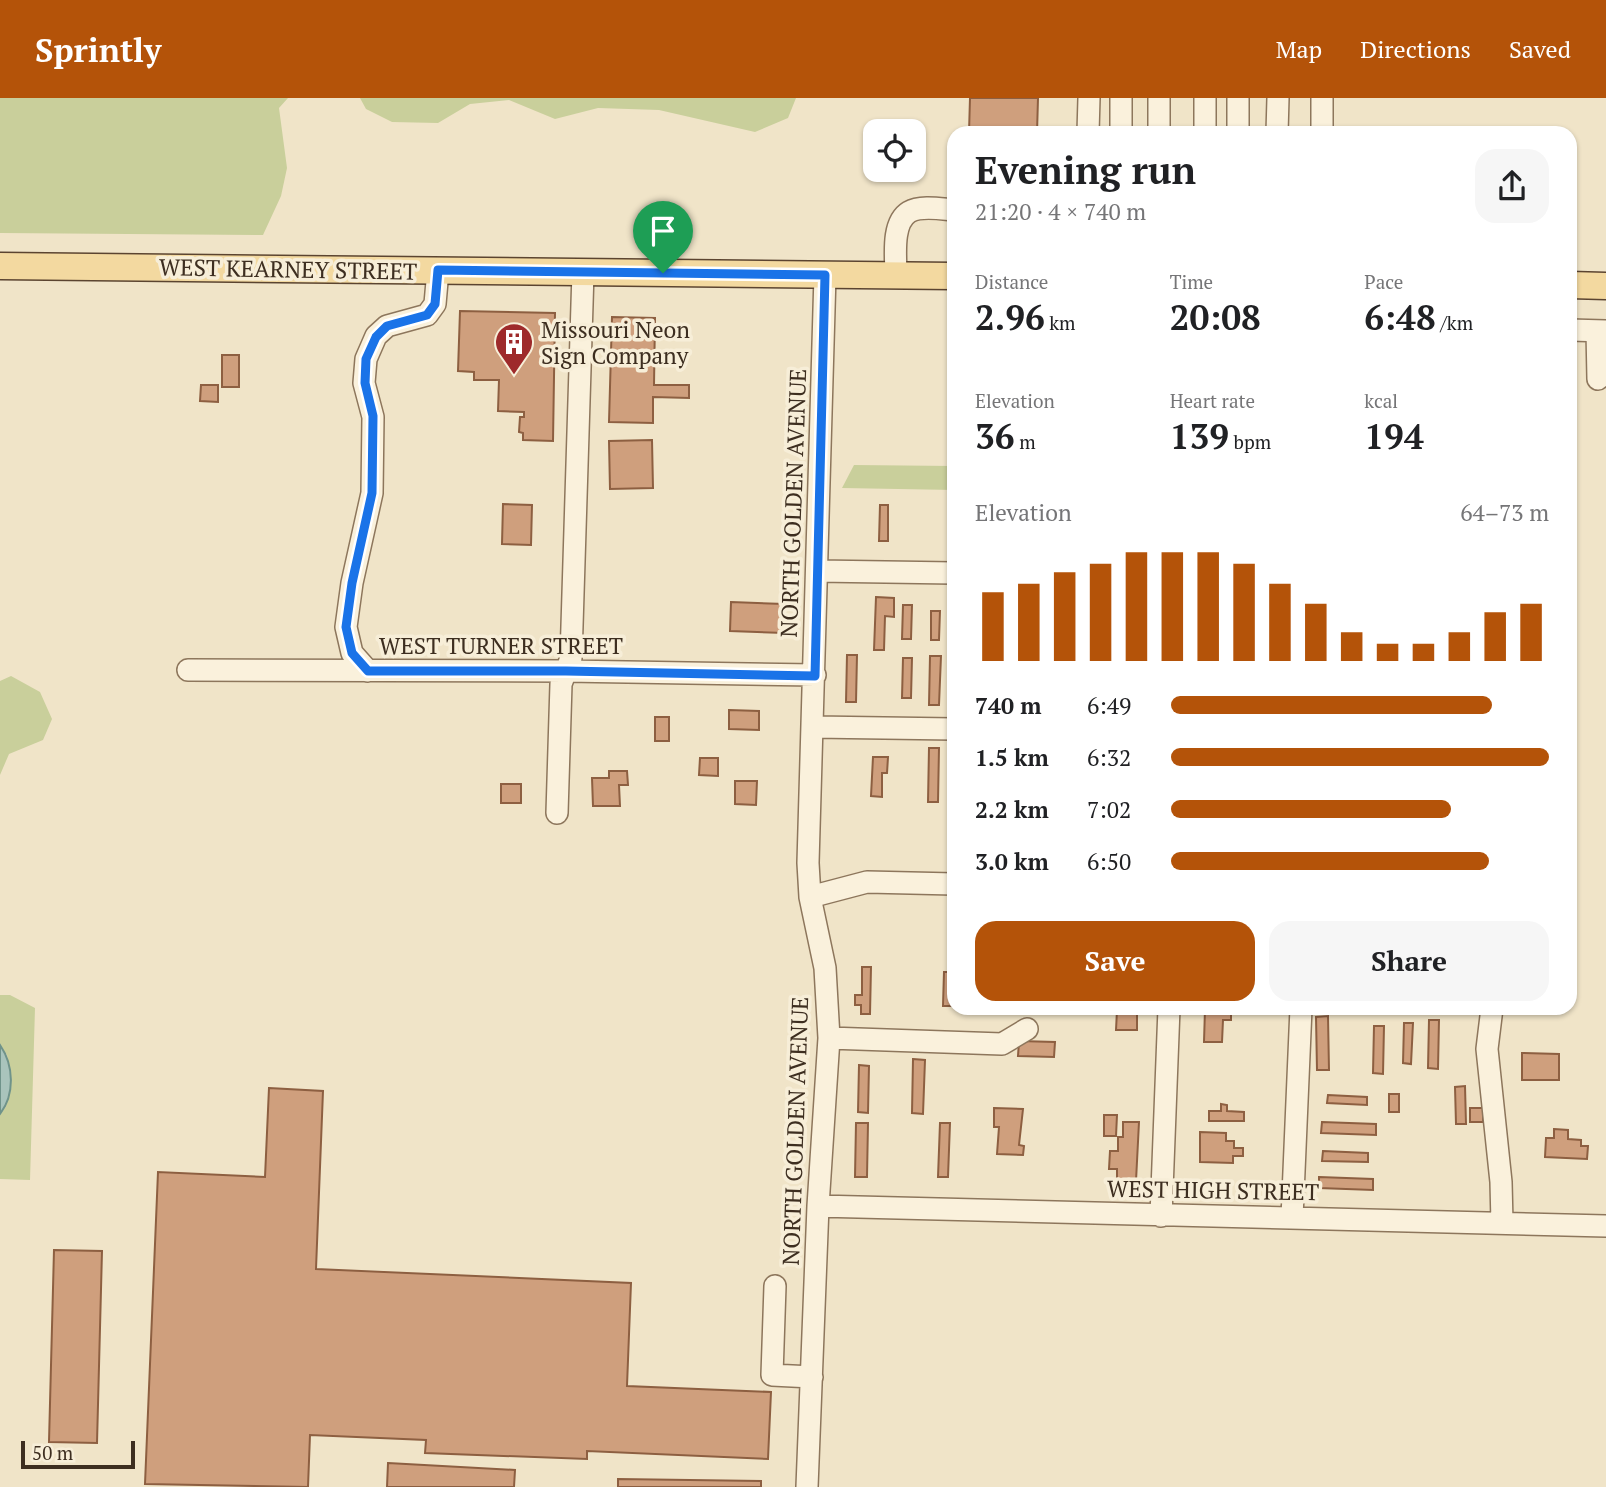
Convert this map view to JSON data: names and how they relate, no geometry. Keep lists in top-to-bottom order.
{
  "streets": {
    "main road": ["WEST KEARNEY STREET"],
    "street": ["NORTH GOLDEN AVENUE", "WEST TURNER STREET", "WEST HIGH STREET"]
  },
  "crossings": [
    ["WEST KEARNEY STREET", "NORTH GOLDEN AVENUE"],
    ["NORTH GOLDEN AVENUE", "WEST TURNER STREET"],
    ["NORTH GOLDEN AVENUE", "WEST HIGH STREET"]
  ],
  "places": {
    "building": ["Missouri Neon Sign Company"]
  },
  "scale_bar": "50 m",
  "page": {
    "header": "Sprintly",
    "nav": ["Map", "Directions", "Saved"],
    "heading": ["Evening run", "21:20 · 4 × 740 m"],
    "stats": [
      ["Distance", "2.96 km"],
      ["Time", "20:08"],
      ["Pace", "6:48 /km"],
      ["Elevation", "36 m"],
      ["Heart rate", "139 bpm"],
      ["kcal", "194"]
    ],
    "chart": ["Elevation", "64–73 m"],
    "list": [
      {
        "name": "740 m",
        "note": "6:49"
      },
      {
        "name": "1.5 km",
        "note": "6:32"
      },
      {
        "name": "2.2 km",
        "note": "7:02"
      },
      {
        "name": "3.0 km",
        "note": "6:50"
      }
    ],
    "buttons": ["Save", "Share"],
    "scale": "50 m"
  }
}
